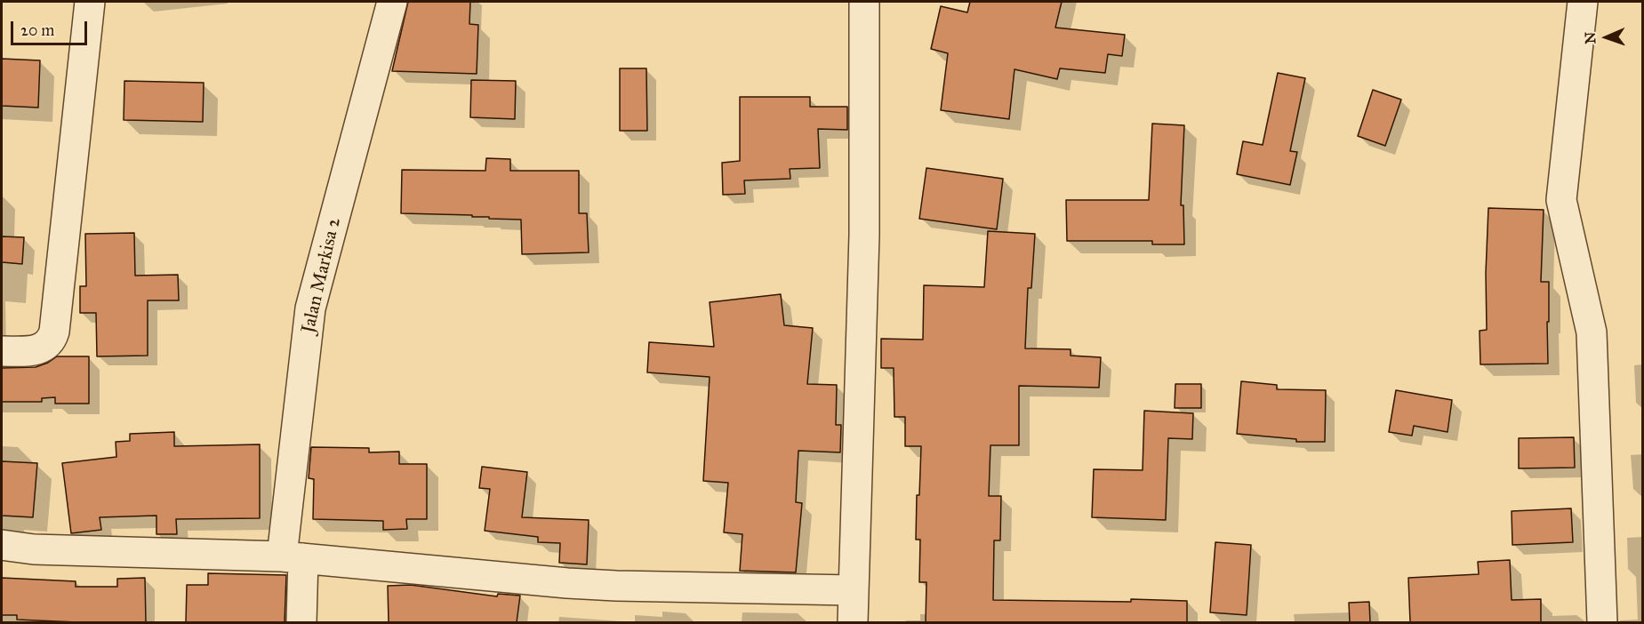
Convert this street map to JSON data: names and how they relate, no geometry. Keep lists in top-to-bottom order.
{
  "streets": {
    "street": ["Jalan Markisa 2"]
  },
  "scale_bar": "20 m",
  "north": "left"
}
